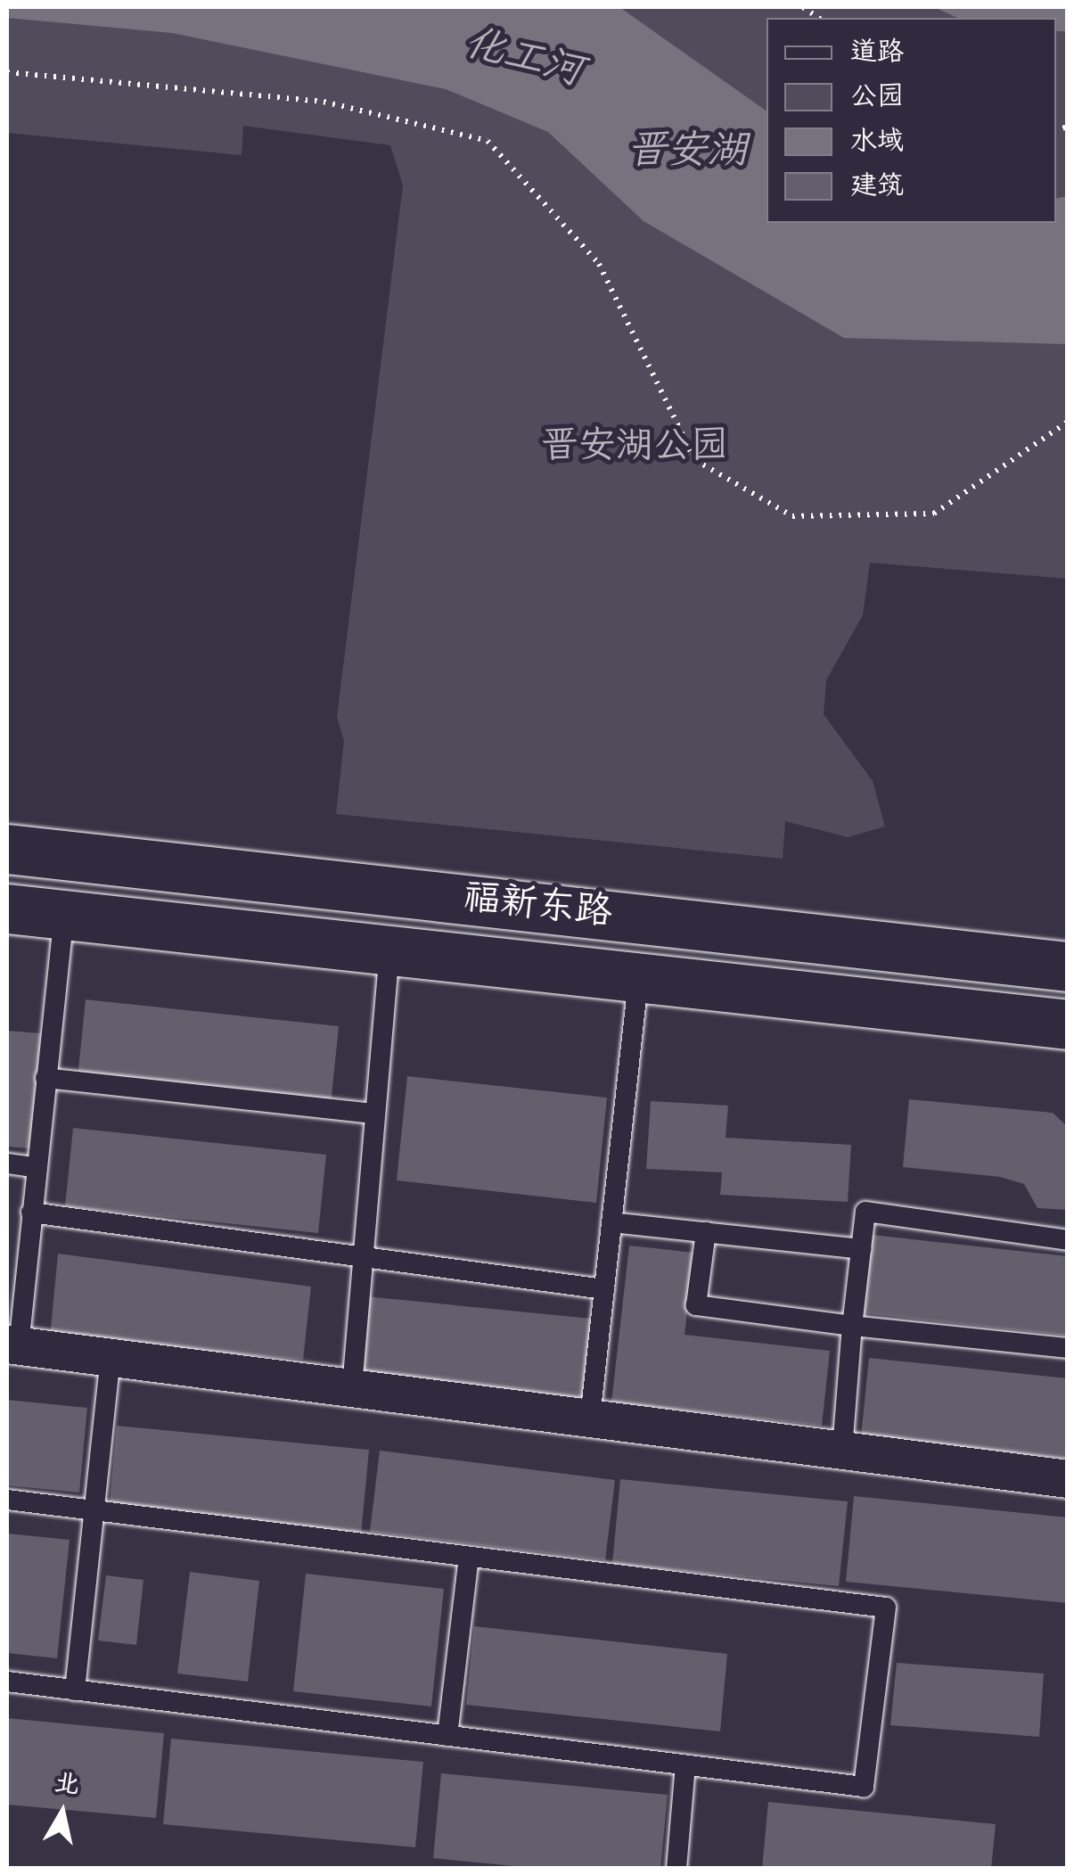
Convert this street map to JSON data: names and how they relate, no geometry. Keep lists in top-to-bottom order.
{
  "streets": {
    "main road": ["福新东路"]
  },
  "water": ["化工河", "晋安湖"],
  "parks": ["晋安湖公园"],
  "legend": [
    "道路",
    "公园",
    "水域",
    "建筑"
  ],
  "north": "top"
}
